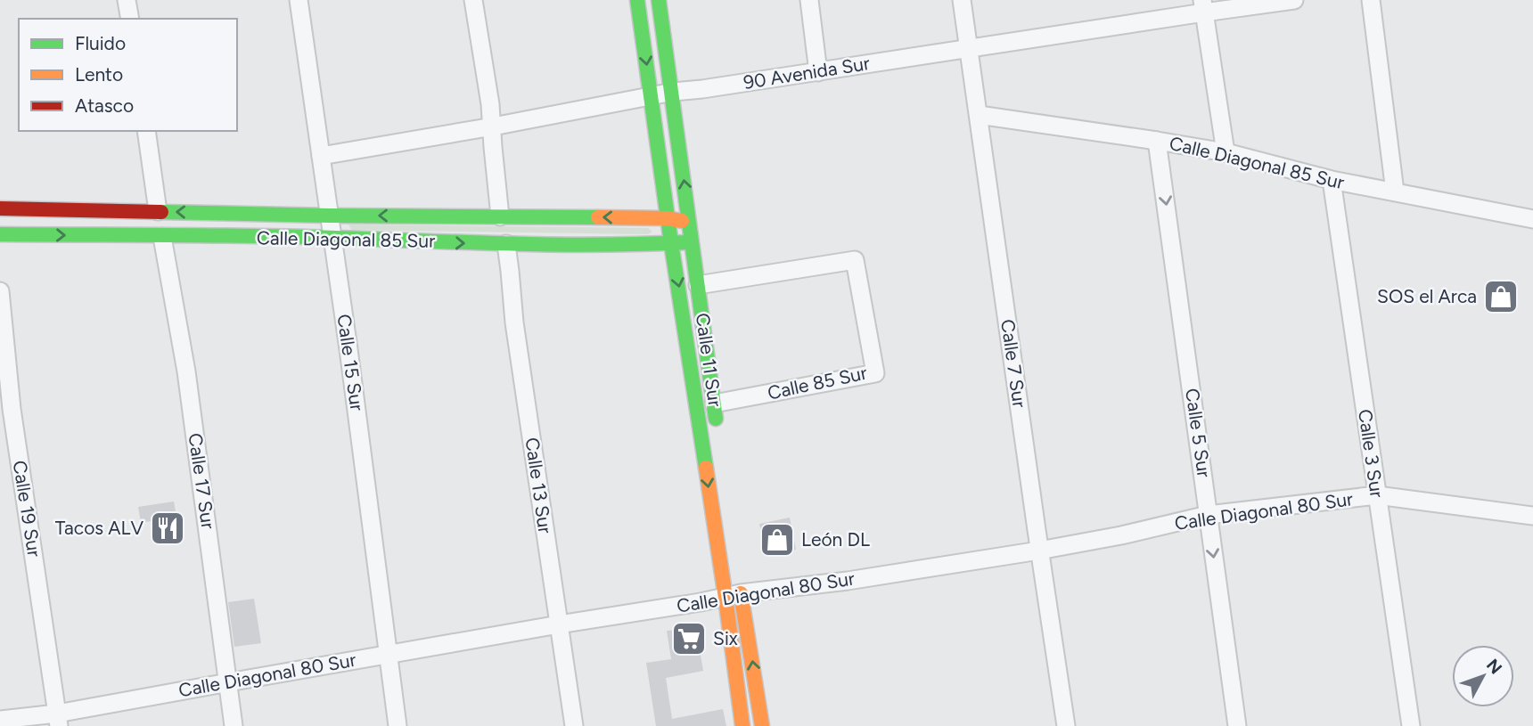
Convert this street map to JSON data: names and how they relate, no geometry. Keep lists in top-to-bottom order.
{
  "streets": {
    "main road": ["Calle Diagonal 85 Sur", "Calle 11 Sur"],
    "street": [
      "90 Avenida Sur",
      "Calle 15 Sur",
      "Calle 7 Sur",
      "Calle 85 Sur",
      "Calle 5 Sur",
      "Calle 3 Sur",
      "Calle 17 Sur",
      "Calle 13 Sur",
      "Calle 19 Sur",
      "Calle Diagonal 80 Sur"
    ]
  },
  "crossings": [
    ["90 Avenida Sur", "Calle 11 Sur"],
    ["90 Avenida Sur", "Calle 15 Sur"],
    ["90 Avenida Sur", "Calle 7 Sur"],
    ["Calle Diagonal 85 Sur", "Calle 11 Sur"],
    ["Calle Diagonal 85 Sur", "Calle 15 Sur"],
    ["Calle Diagonal 85 Sur", "Calle 7 Sur"],
    ["Calle Diagonal 85 Sur", "Calle 5 Sur"],
    ["Calle Diagonal 85 Sur", "Calle 3 Sur"],
    ["Calle Diagonal 85 Sur", "Calle 17 Sur"],
    ["Calle Diagonal 85 Sur", "Calle 13 Sur"],
    ["Calle 11 Sur", "Calle 85 Sur"],
    ["Calle 11 Sur", "Calle Diagonal 80 Sur"],
    ["Calle 15 Sur", "Calle Diagonal 80 Sur"],
    ["Calle 7 Sur", "Calle Diagonal 80 Sur"],
    ["Calle 5 Sur", "Calle Diagonal 80 Sur"],
    ["Calle 3 Sur", "Calle Diagonal 80 Sur"],
    ["Calle 17 Sur", "Calle Diagonal 80 Sur"],
    ["Calle 13 Sur", "Calle Diagonal 80 Sur"],
    ["Calle 19 Sur", "Calle Diagonal 80 Sur"]
  ],
  "one_way": ["Calle 5 Sur"],
  "places": {
    "shop": ["SOS el Arca", "León DL"],
    "restaurant": ["Tacos ALV"],
    "supermarket": ["Six"]
  },
  "legend": ["Fluido", "Lento", "Atasco"],
  "north": "top right"
}
